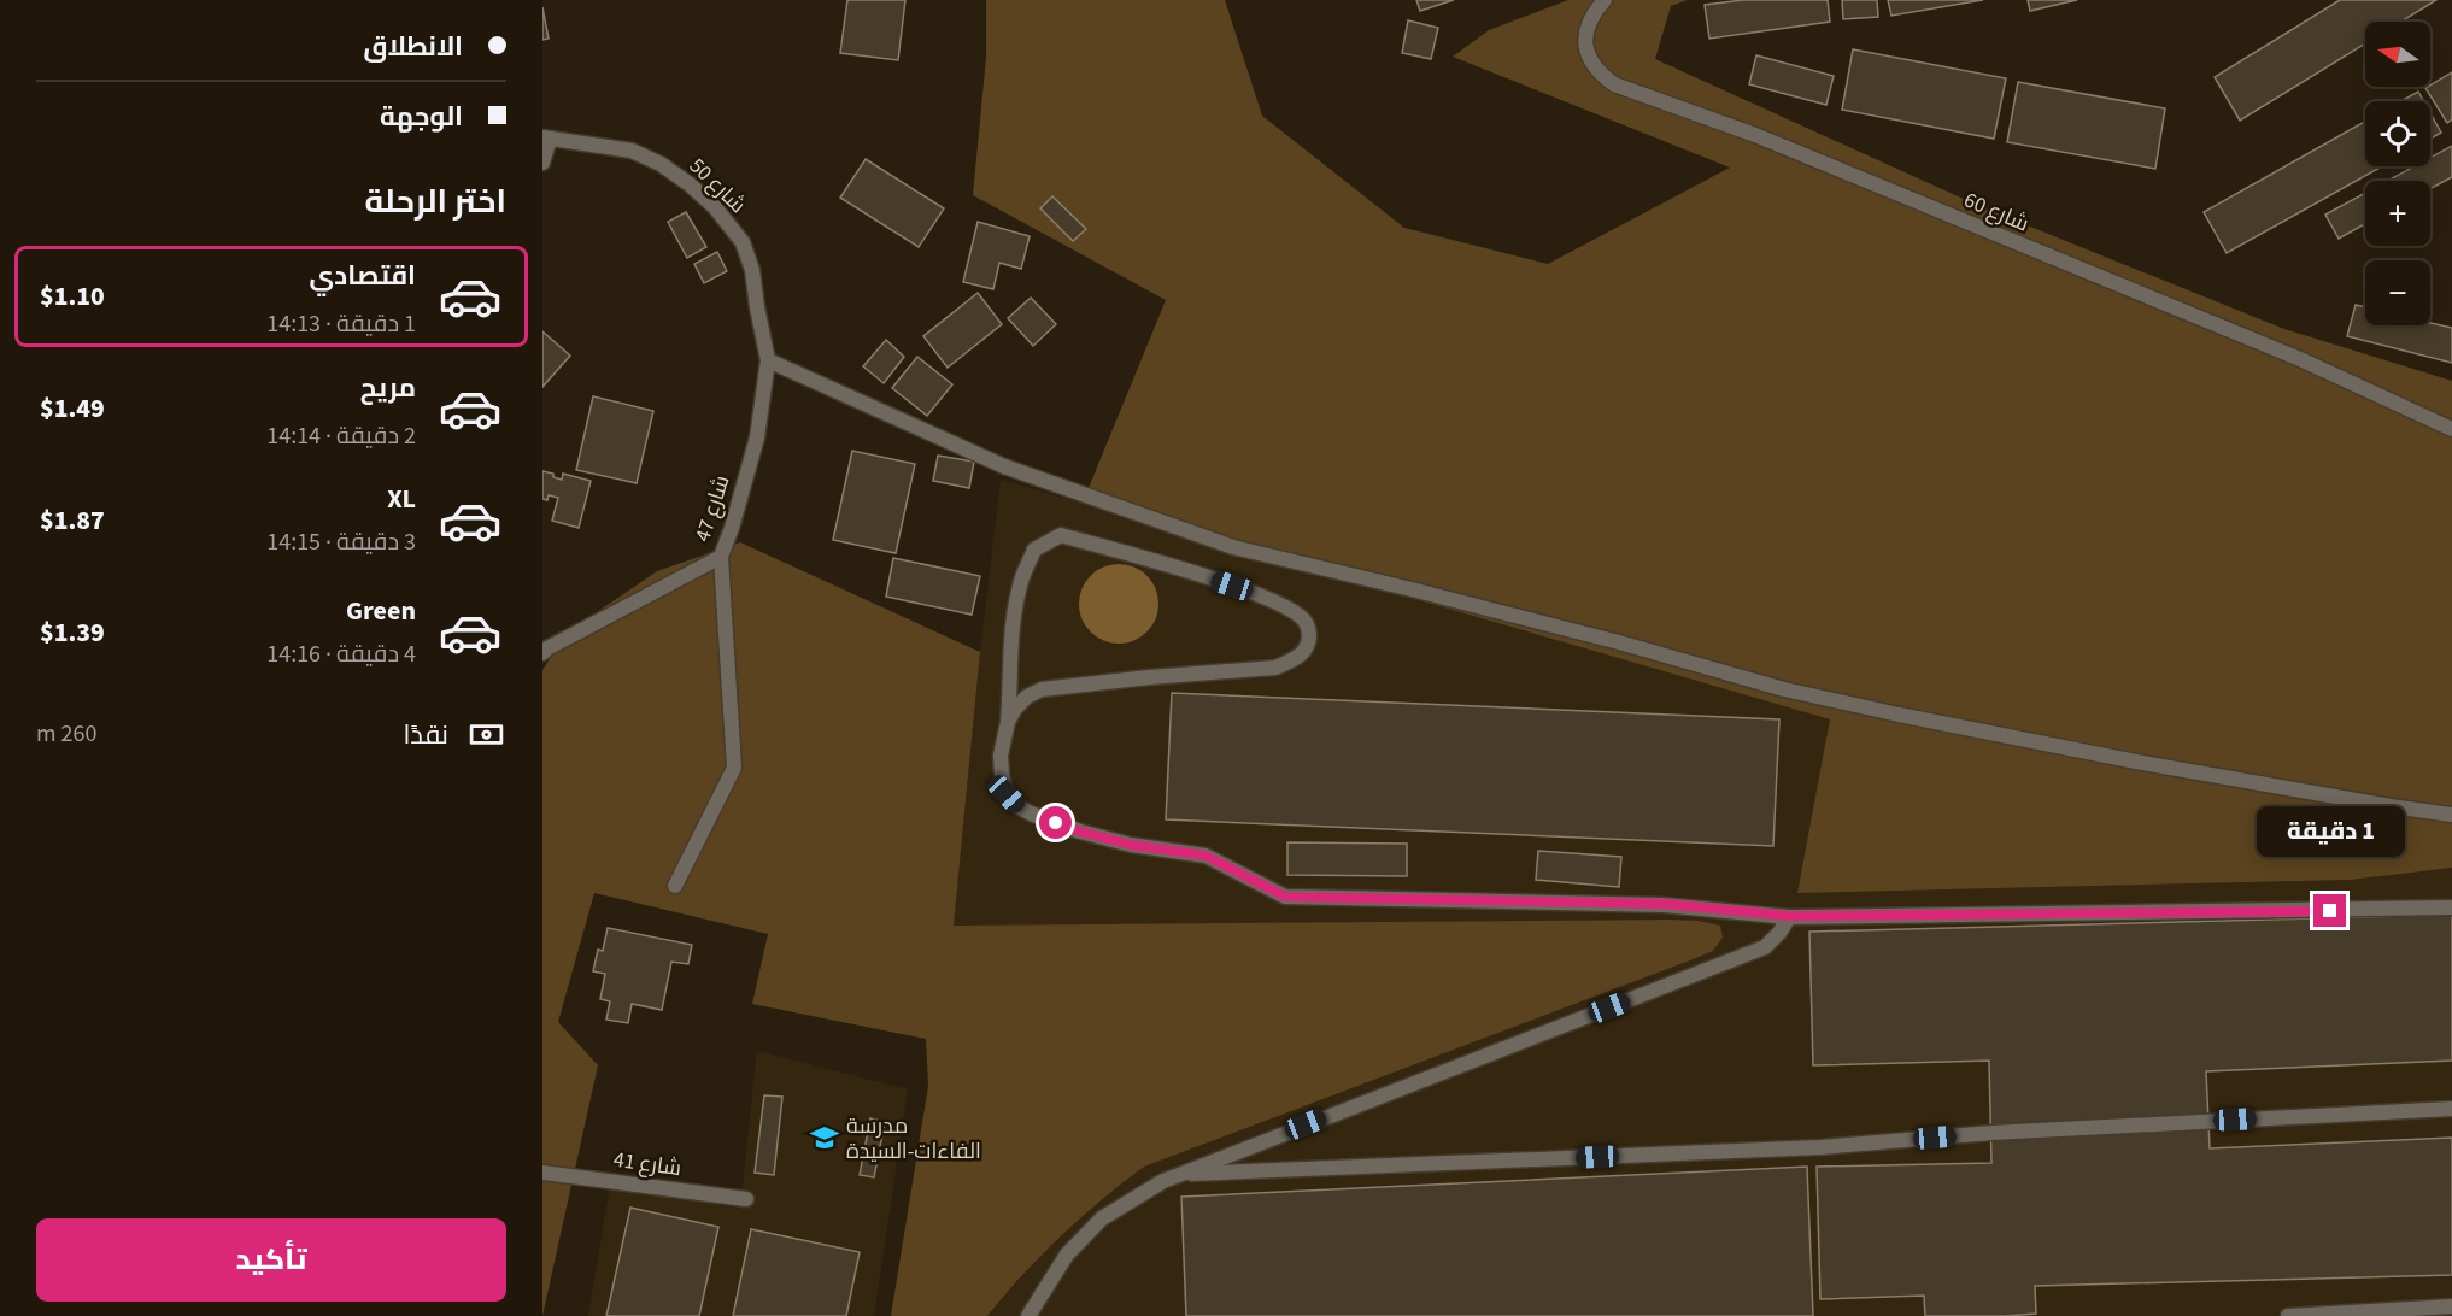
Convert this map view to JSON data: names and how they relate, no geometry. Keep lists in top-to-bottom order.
{
  "streets": {
    "street": [
      "شارع 50",
      "شارع 60",
      "شارع 47",
      "شارع 41"
    ]
  },
  "crossings": [
    ["شارع 50", "شارع 47"]
  ],
  "places": {
    "school or university": ["مدرسة الفاءات-السيدة"]
  },
  "north": "left",
  "page": {
    "banner": ["الانطلاق", "الوجهة"],
    "map_buttons": ["+", "−"],
    "heading": "اختر الرحلة",
    "list": [
      {
        "name": "اقتصادي",
        "note": "1 دقيقة · 14:13",
        "value": "$1.10"
      },
      {
        "name": "مريح",
        "note": "2 دقيقة · 14:14",
        "value": "$1.49"
      },
      {
        "name": "XL",
        "note": "3 دقيقة · 14:15",
        "value": "$1.87"
      },
      {
        "name": "Green",
        "note": "4 دقيقة · 14:16",
        "value": "$1.39"
      }
    ],
    "pay": ["نقدًا", "260 m"],
    "bubble": "1 دقيقة",
    "buttons": "تأكيد"
  }
}
